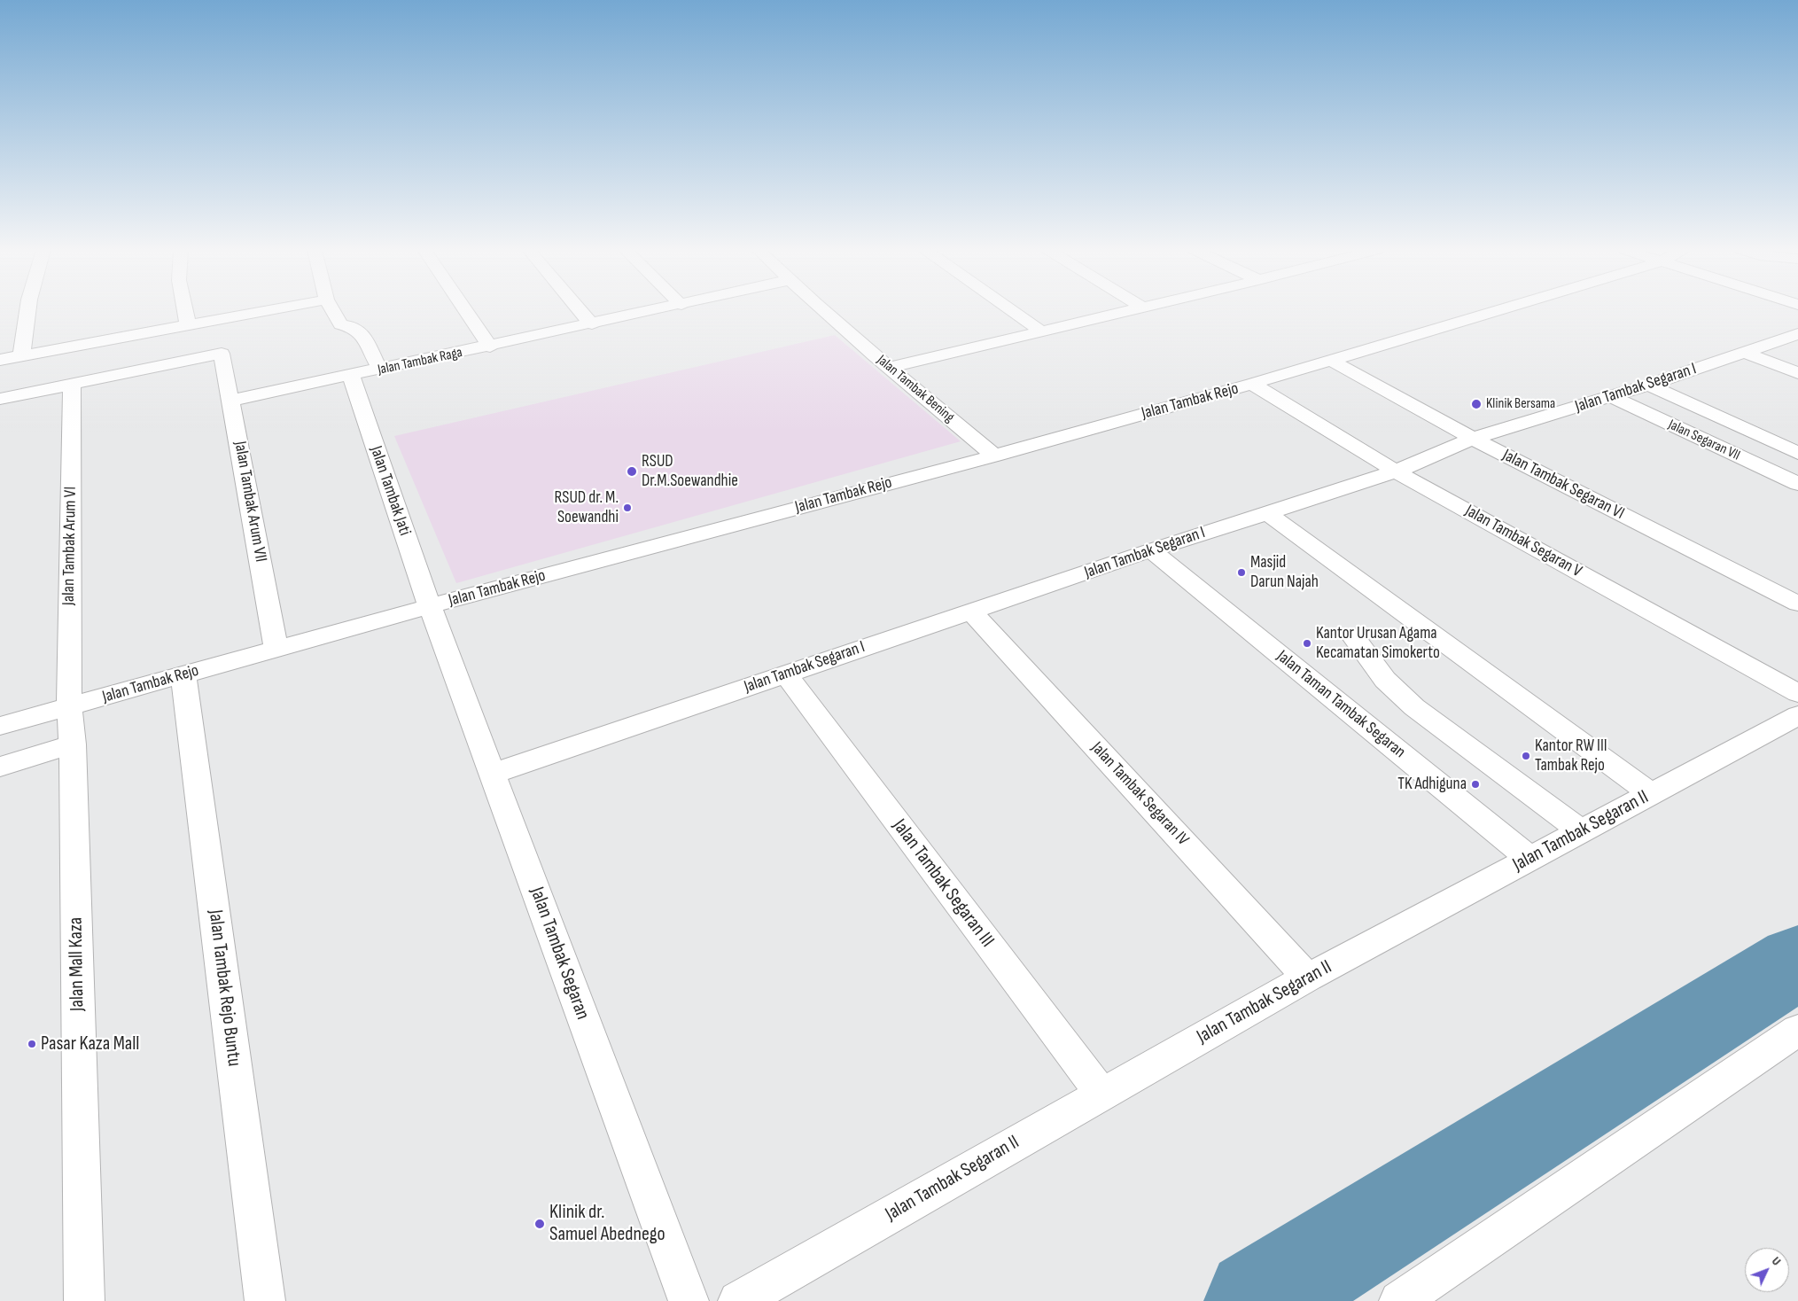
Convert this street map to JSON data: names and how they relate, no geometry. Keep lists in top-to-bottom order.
{
  "streets": {
    "street": [
      "Jalan Tambak Raga",
      "Jalan Tambak Segaran I",
      "Jalan Tambak Bening",
      "Jalan Tambak Rejo",
      "Jalan Segaran VII",
      "Jalan Tambak Segaran VI",
      "Jalan Tambak Jati",
      "Jalan Tambak Arum VII",
      "Jalan Tambak Segaran V",
      "Jalan Tambak Arum VI",
      "Jalan Taman Tambak Segaran",
      "Jalan Tambak Segaran IV",
      "Jalan Tambak Segaran II",
      "Jalan Tambak Segaran III",
      "Jalan Tambak Segaran",
      "Jalan Mall Kaza",
      "Jalan Tambak Rejo Buntu"
    ]
  },
  "crossings": [
    ["Jalan Tambak Raga", "Jalan Tambak Jati"],
    ["Jalan Tambak Raga", "Jalan Tambak Arum VII"],
    ["Jalan Tambak Segaran I", "Jalan Segaran VII"],
    ["Jalan Tambak Segaran I", "Jalan Tambak Segaran VI"],
    ["Jalan Tambak Segaran I", "Jalan Tambak Segaran V"],
    ["Jalan Tambak Segaran I", "Jalan Taman Tambak Segaran"],
    ["Jalan Tambak Segaran I", "Jalan Tambak Segaran IV"],
    ["Jalan Tambak Segaran I", "Jalan Tambak Segaran III"],
    ["Jalan Tambak Segaran I", "Jalan Tambak Segaran"],
    ["Jalan Tambak Bening", "Jalan Tambak Rejo"],
    ["Jalan Tambak Rejo", "Jalan Tambak Segaran VI"],
    ["Jalan Tambak Rejo", "Jalan Tambak Jati"],
    ["Jalan Tambak Rejo", "Jalan Tambak Arum VII"],
    ["Jalan Tambak Rejo", "Jalan Tambak Segaran V"],
    ["Jalan Tambak Rejo", "Jalan Tambak Arum VI"],
    ["Jalan Tambak Rejo", "Jalan Tambak Segaran"],
    ["Jalan Tambak Rejo", "Jalan Mall Kaza"],
    ["Jalan Tambak Rejo", "Jalan Tambak Rejo Buntu"],
    ["Jalan Tambak Jati", "Jalan Tambak Segaran"],
    ["Jalan Tambak Arum VII", "Jalan Tambak Arum VI"],
    ["Jalan Tambak Arum VI", "Jalan Mall Kaza"],
    ["Jalan Taman Tambak Segaran", "Jalan Tambak Segaran II"],
    ["Jalan Tambak Segaran IV", "Jalan Tambak Segaran II"],
    ["Jalan Tambak Segaran II", "Jalan Tambak Segaran III"]
  ],
  "places": [
    "Klinik Bersama",
    "RSUD Dr.M.Soewandhie",
    "RSUD dr. M. Soewandhi",
    "Masjid Darun Najah",
    "Kantor Urusan Agama Kecamatan Simokerto",
    "Kantor RW III Tambak Rejo",
    "TK Adhiguna",
    "Pasar Kaza Mall",
    "Klinik dr. Samuel Abednego"
  ],
  "north": "top right"
}
